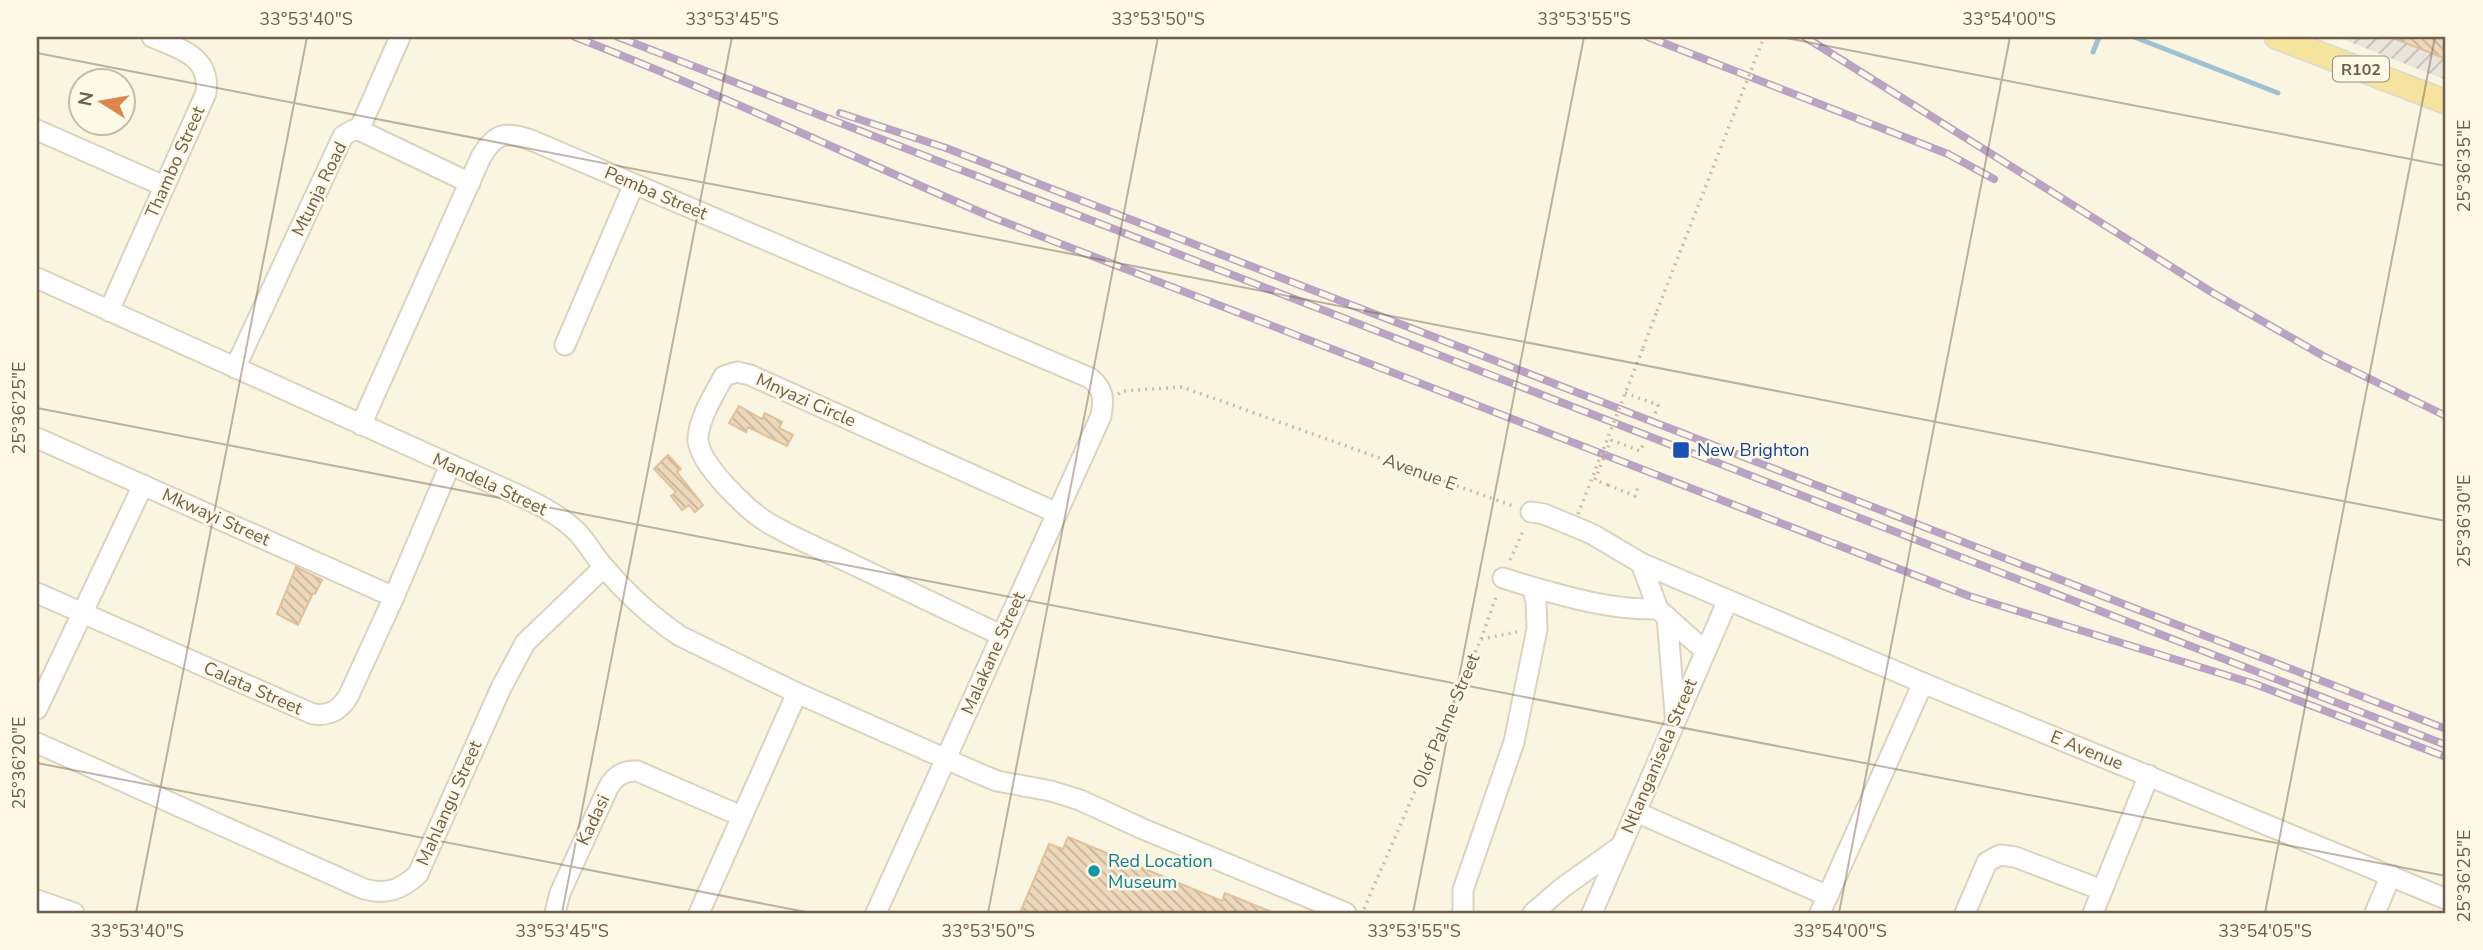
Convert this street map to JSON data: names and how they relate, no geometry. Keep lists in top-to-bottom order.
{
  "streets": {
    "main road": ["R102"],
    "street": [
      "Thambo Street",
      "Mtunja Road",
      "Pemba Street",
      "Mnyazi Circle",
      "Mandela Street",
      "Mkwayi Street",
      "Malakane Street",
      "Calata Street",
      "E Avenue",
      "Ntlanganisela Street",
      "Mahlangu Street",
      "Kadasi"
    ],
    "path": ["Avenue E", "Olof Palme Street"]
  },
  "crossings": [
    ["Thambo Street", "Mandela Street"],
    ["Mtunja Road", "Pemba Street"],
    ["Mtunja Road", "Mandela Street"],
    ["Pemba Street", "Avenue E"],
    ["Pemba Street", "Mandela Street"],
    ["Pemba Street", "Malakane Street"],
    ["Mnyazi Circle", "Malakane Street"],
    ["Avenue E", "Malakane Street"],
    ["Avenue E", "Olof Palme Street"],
    ["Mandela Street", "Malakane Street"],
    ["Mandela Street", "Calata Street"],
    ["Mandela Street", "Olof Palme Street"],
    ["Mandela Street", "Mahlangu Street"],
    ["Mkwayi Street", "Calata Street"],
    ["E Avenue", "Ntlanganisela Street"]
  ],
  "places": {
    "transit": ["New Brighton"],
    "other": ["Red Location Museum"]
  },
  "north": "left",
  "coordinates": [
    "33°53'40\"S",
    "33°53'45\"S",
    "33°53'50\"S",
    "33°53'55\"S",
    "33°54'00\"S",
    "25°36'35\"E",
    "25°36'25\"E",
    "25°36'30\"E",
    "25°36'20\"E",
    "33°54'05\"S"
  ]
}
